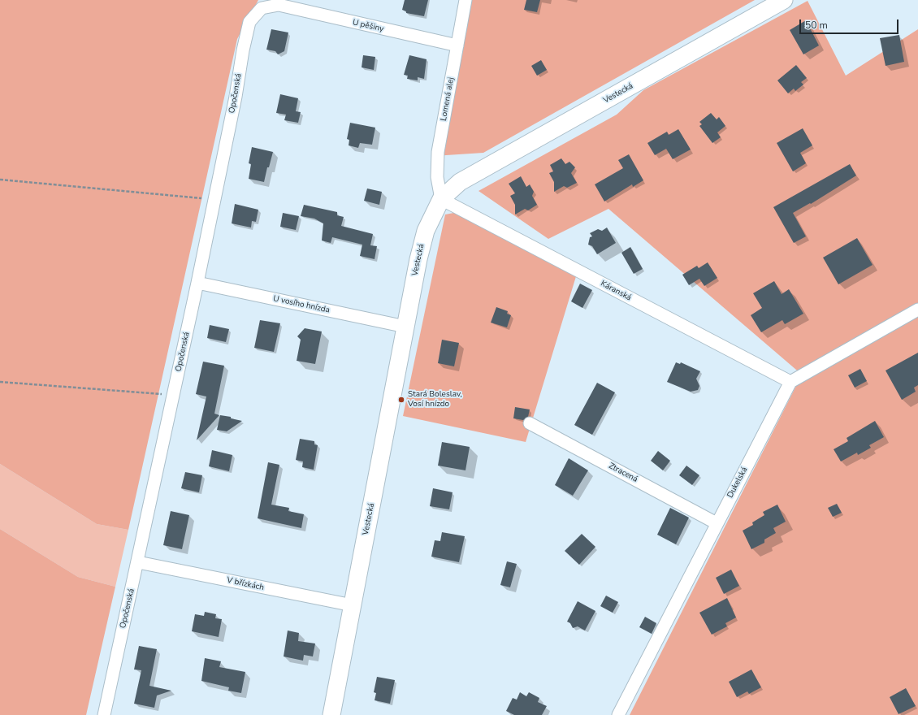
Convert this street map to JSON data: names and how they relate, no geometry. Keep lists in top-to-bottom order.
{
  "streets": {
    "street": [
      "U pěšiny",
      "Opočenská",
      "Vestecká",
      "Lomená alej",
      "Káranská",
      "U vosího hnízda",
      "Ztracená",
      "Dukelská",
      "V břízkách"
    ]
  },
  "crossings": [
    ["U pěšiny", "Opočenská"],
    ["U pěšiny", "Lomená alej"],
    ["Opočenská", "U vosího hnízda"],
    ["Opočenská", "V břízkách"],
    ["Vestecká", "Lomená alej"],
    ["Vestecká", "Káranská"],
    ["Vestecká", "U vosího hnízda"],
    ["Vestecká", "V břízkách"],
    ["Lomená alej", "Káranská"],
    ["Káranská", "Dukelská"],
    ["Ztracená", "Dukelská"]
  ],
  "places": ["Stará Boleslav, Vosí hnízdo"],
  "scale_bar": "50 m"
}
